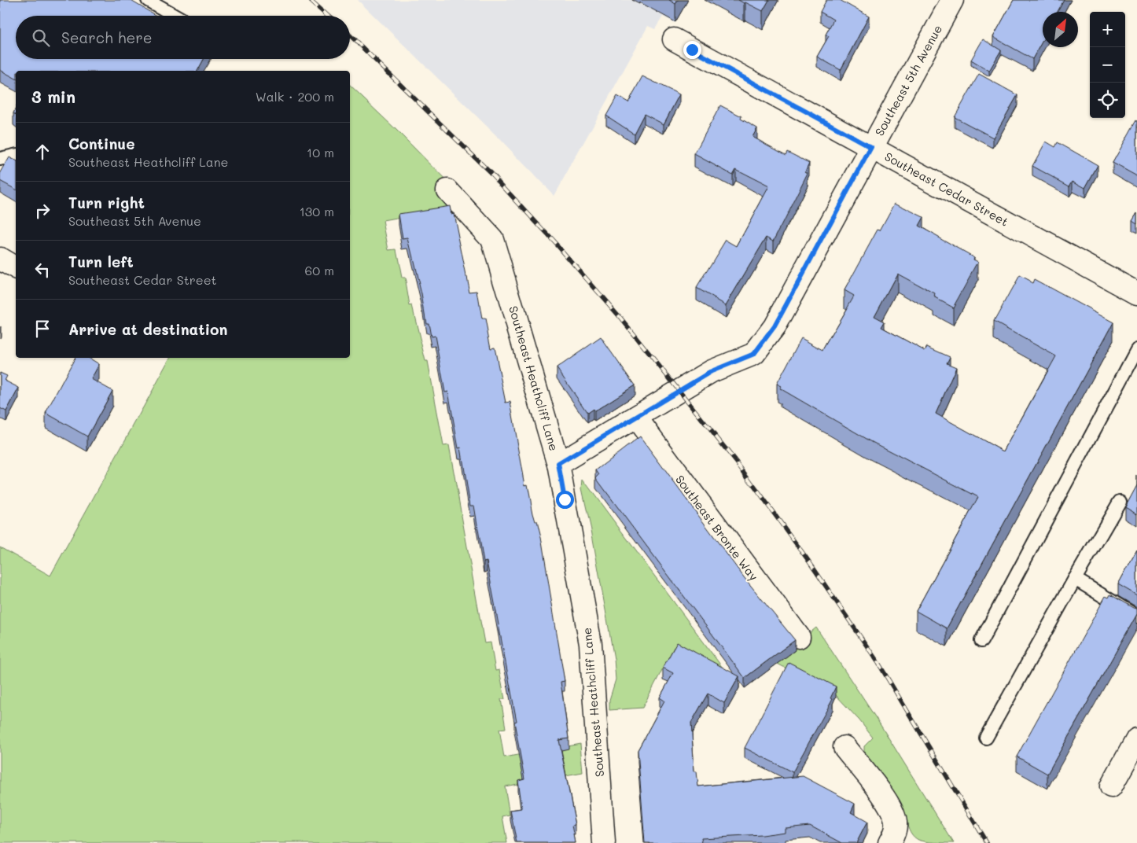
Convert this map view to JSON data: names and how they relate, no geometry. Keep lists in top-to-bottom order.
{
  "streets": {
    "street": [
      "Southeast 5th Avenue",
      "Southeast Cedar Street",
      "Southeast Heathcliff Lane",
      "Southeast Bronte Way"
    ]
  },
  "crossings": [
    ["Southeast 5th Avenue", "Southeast Cedar Street"],
    ["Southeast 5th Avenue", "Southeast Heathcliff Lane"],
    ["Southeast 5th Avenue", "Southeast Bronte Way"]
  ],
  "north": "top right",
  "page": {
    "map_buttons": ["+", "−"],
    "search": "Search here",
    "heading": ["3 min", "Walk · 200 m"],
    "list": [
      ["Continue", "Southeast Heathcliff Lane", "10 m"],
      ["Turn right", "Southeast 5th Avenue", "130 m"],
      ["Turn left", "Southeast Cedar Street", "60 m"],
      "Arrive at destination"
    ]
  }
}
